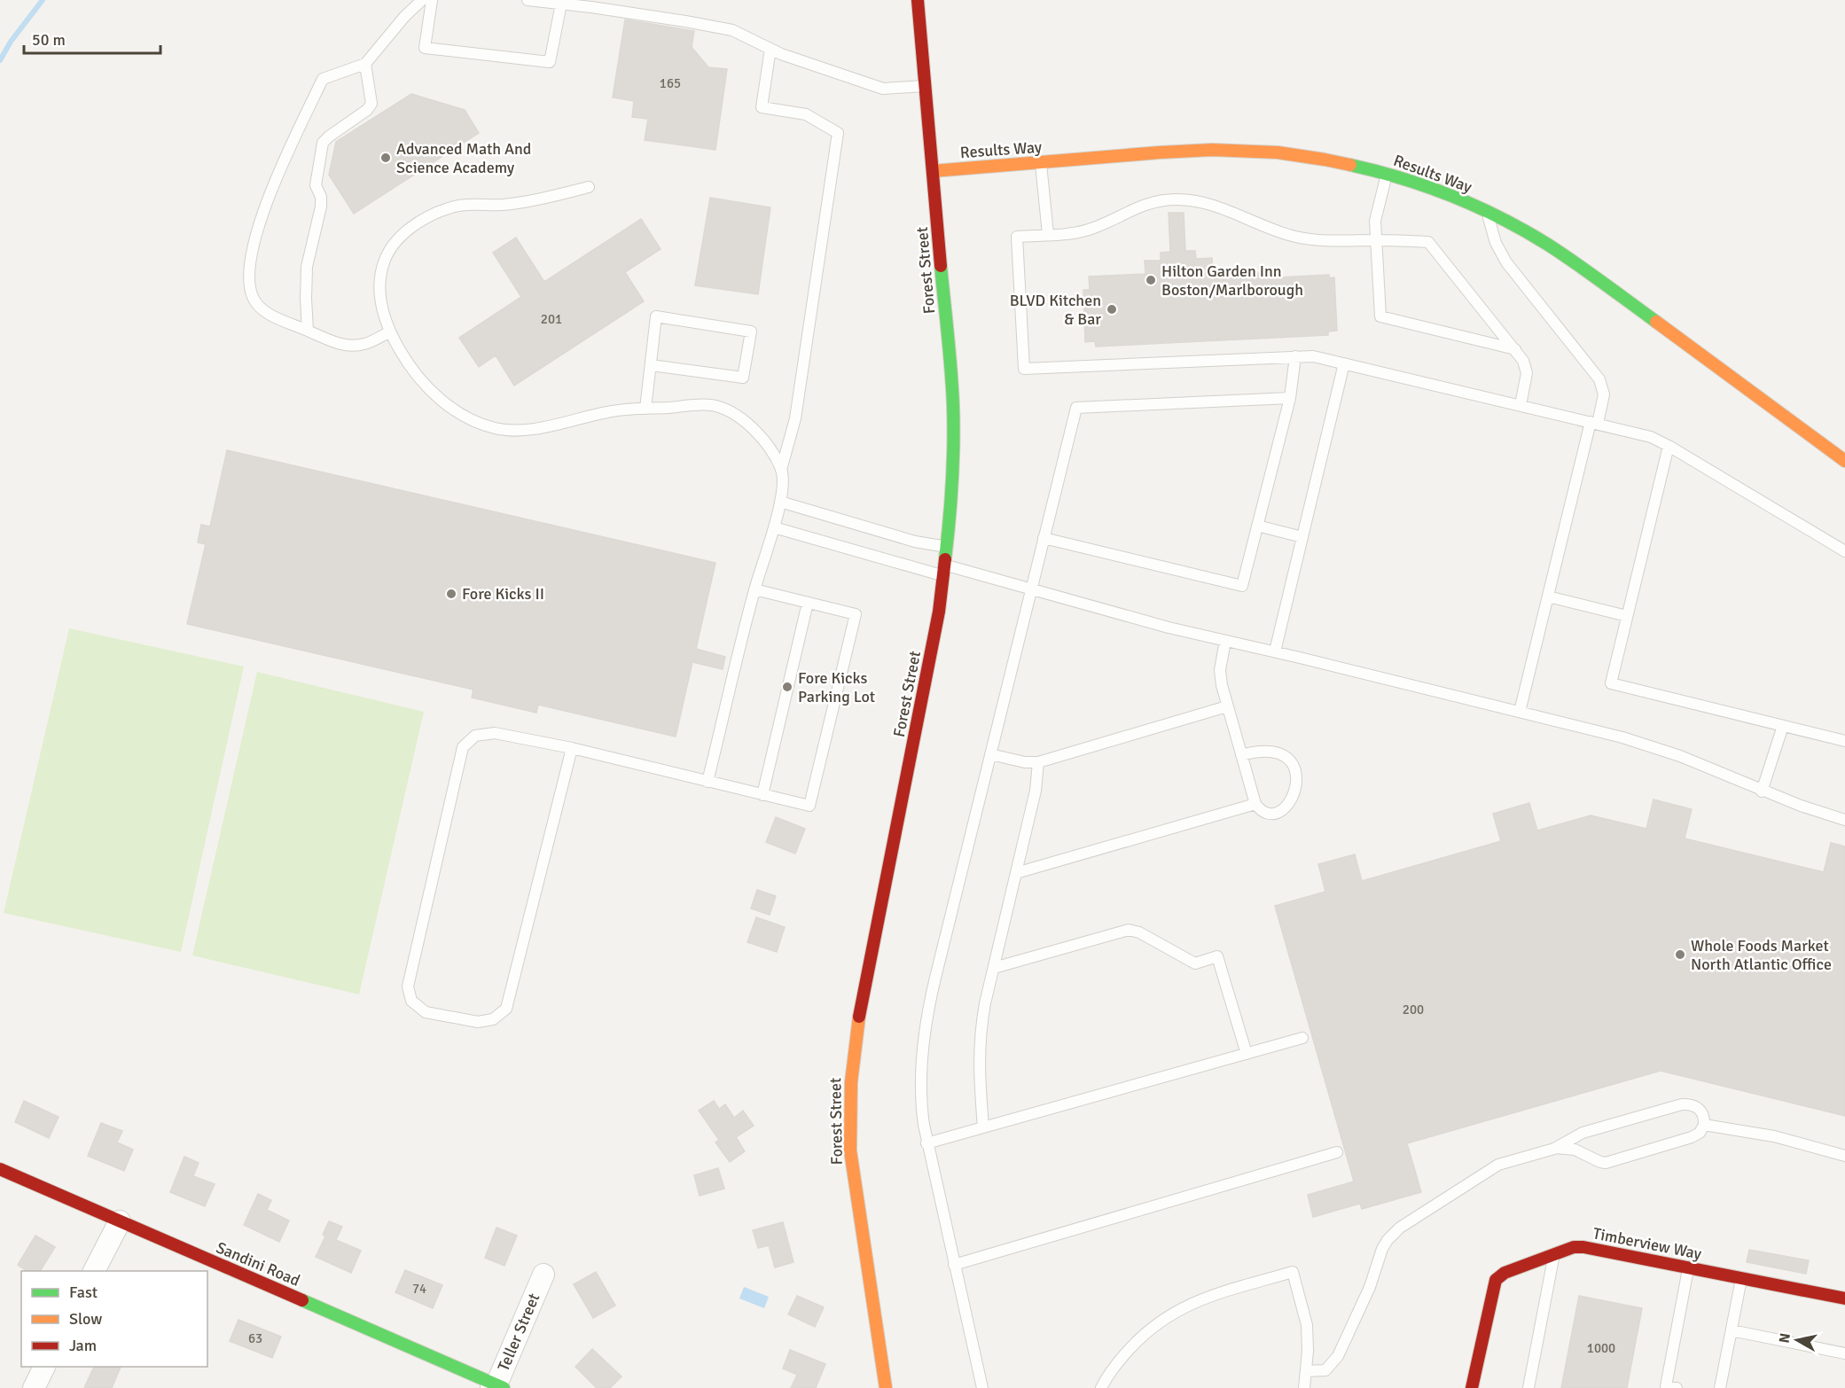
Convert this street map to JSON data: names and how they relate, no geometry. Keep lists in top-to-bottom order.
{
  "streets": {
    "street": [
      "Results Way",
      "Forest Street",
      "Timberview Way",
      "Sandini Road",
      "Teller Street"
    ]
  },
  "crossings": [
    ["Results Way", "Forest Street"],
    ["Sandini Road", "Teller Street"]
  ],
  "places": [
    "Advanced Math And Science Academy",
    "Hilton Garden Inn Boston/Marlborough",
    "BLVD Kitchen & Bar",
    "Fore Kicks II",
    "Fore Kicks Parking Lot",
    "Whole Foods Market North Atlantic Office"
  ],
  "house_numbers": [
    "165",
    "201",
    "200",
    "74",
    "63",
    "1000"
  ],
  "legend": ["Fast", "Slow", "Jam"],
  "scale_bar": "50 m",
  "north": "left"
}
